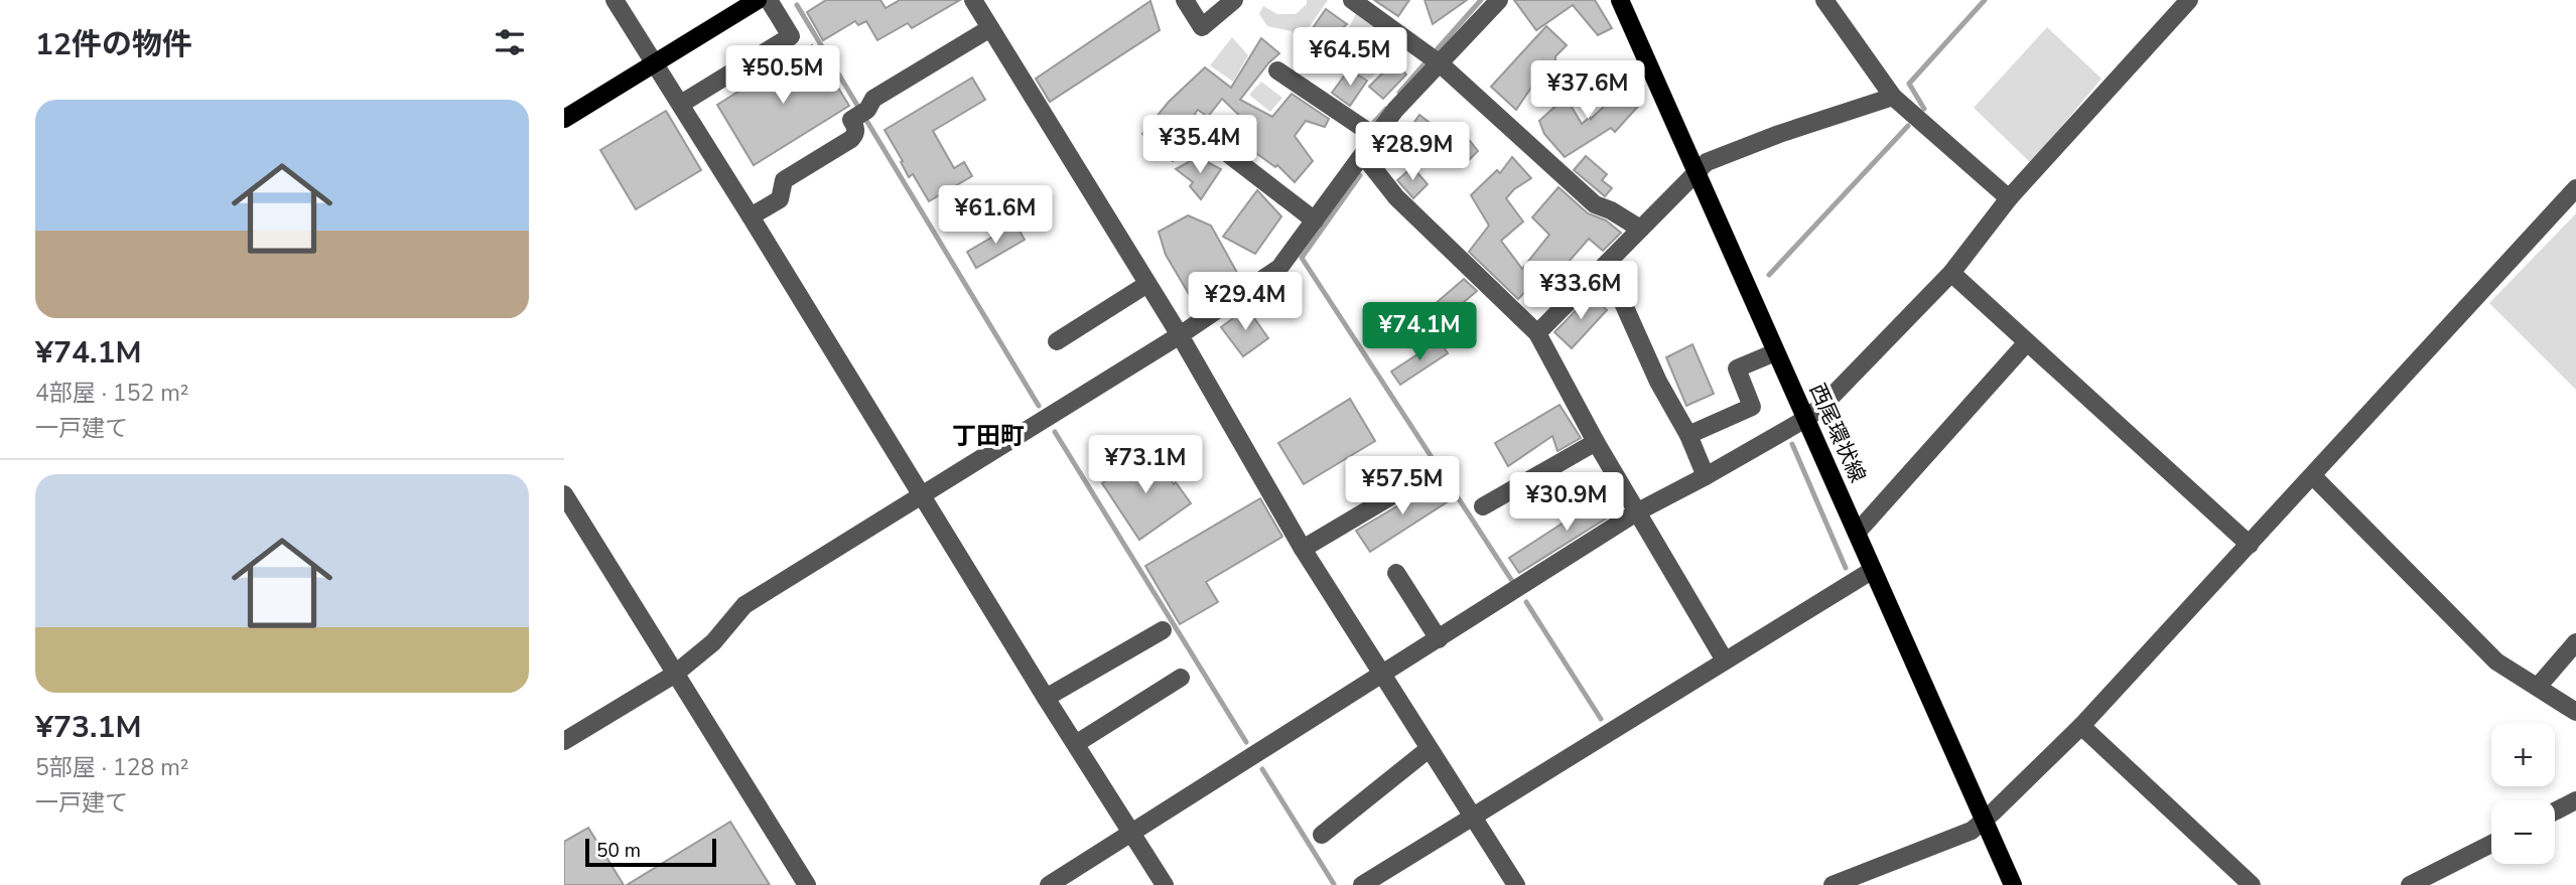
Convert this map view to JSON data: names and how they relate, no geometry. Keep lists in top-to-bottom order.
{
  "streets": {
    "main road": ["西尾環状線"]
  },
  "districts": ["丁田町"],
  "scale_bar": "50 m",
  "page": {
    "heading": "12件の物件",
    "price": [
      "¥64.5M",
      "¥50.5M",
      "¥37.6M",
      "¥35.4M",
      "¥28.9M",
      "¥61.6M",
      "¥33.6M",
      "¥29.4M",
      "¥74.1M",
      "¥73.1M",
      "¥57.5M",
      "¥30.9M"
    ],
    "list": [
      {
        "name": "¥74.1M",
        "note": "4部屋 · 152 m² · 一戸建て"
      },
      {
        "name": "¥73.1M",
        "note": "5部屋 · 128 m² · 一戸建て"
      }
    ],
    "map_buttons": ["+", "−"],
    "scale": "50 m"
  }
}
